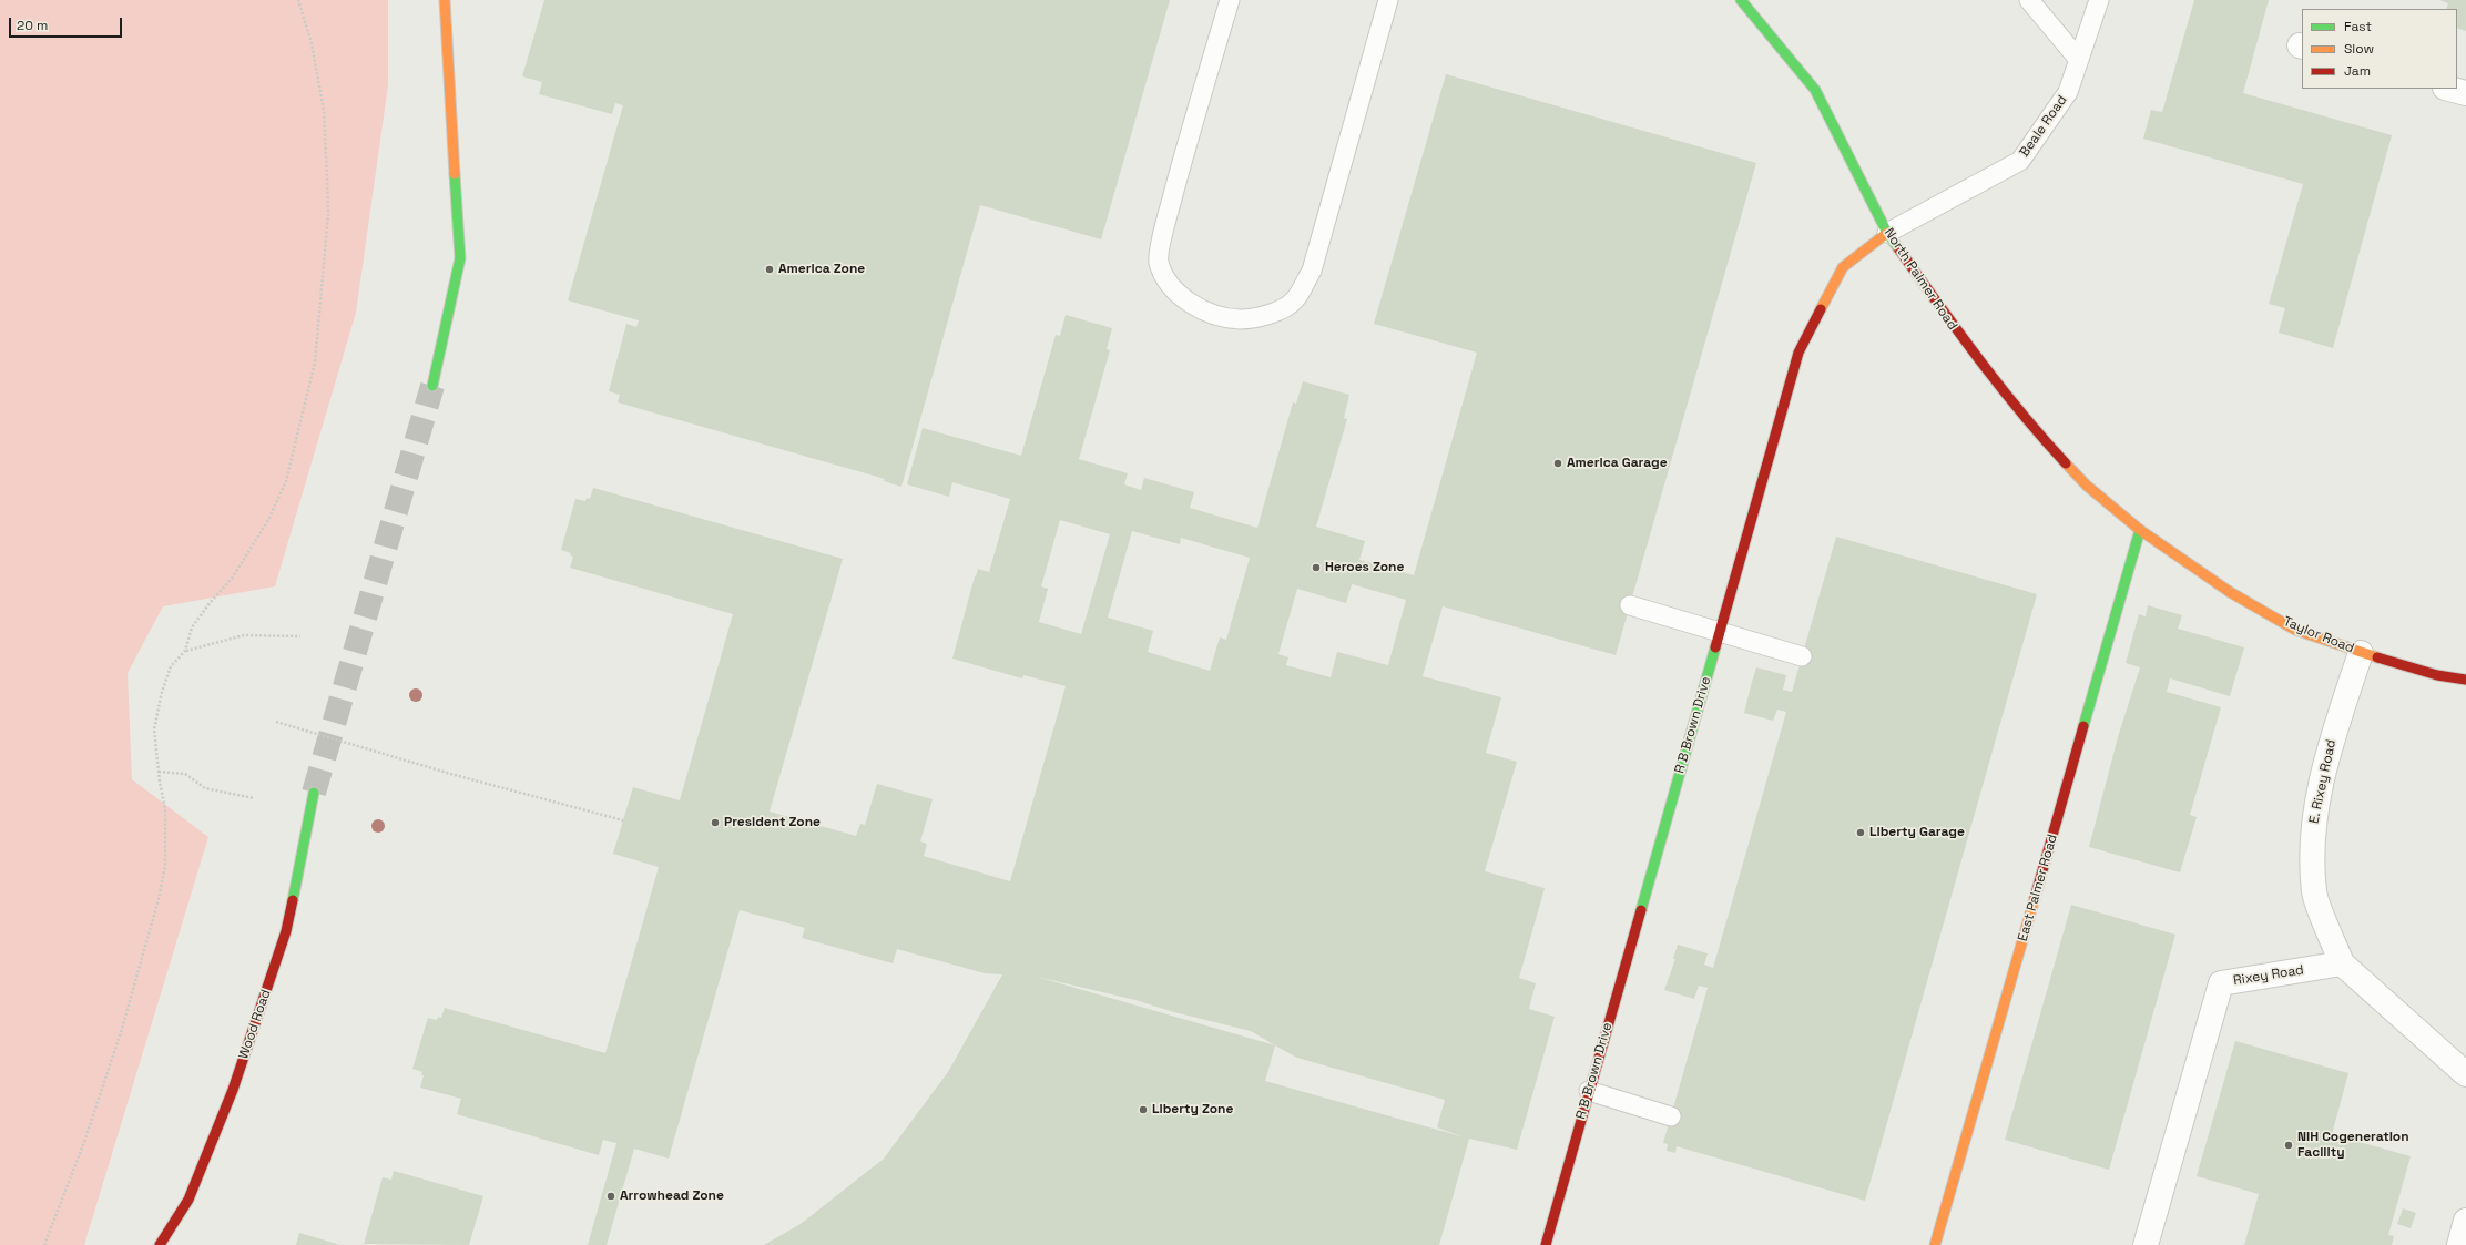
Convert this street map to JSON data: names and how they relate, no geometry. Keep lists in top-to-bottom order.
{
  "streets": {
    "street": [
      "North Palmer Road",
      "Taylor Road",
      "R B Brown Drive",
      "E. Rixey Road",
      "East Palmer Road",
      "Rixey Road",
      "Wood Road"
    ],
    "lane": ["Beale Road"]
  },
  "crossings": [
    ["Beale Road", "North Palmer Road"],
    ["Beale Road", "R B Brown Drive"],
    ["North Palmer Road", "Taylor Road"],
    ["North Palmer Road", "R B Brown Drive"],
    ["North Palmer Road", "East Palmer Road"],
    ["Taylor Road", "E. Rixey Road"],
    ["Taylor Road", "East Palmer Road"],
    ["E. Rixey Road", "Rixey Road"]
  ],
  "places": [
    "America Zone",
    "America Garage",
    "Heroes Zone",
    "President Zone",
    "Liberty Garage",
    "Liberty Zone",
    "NIH Cogeneration Facility",
    "Arrowhead Zone"
  ],
  "legend": ["Fast", "Slow", "Jam"],
  "scale_bar": "20 m"
}
